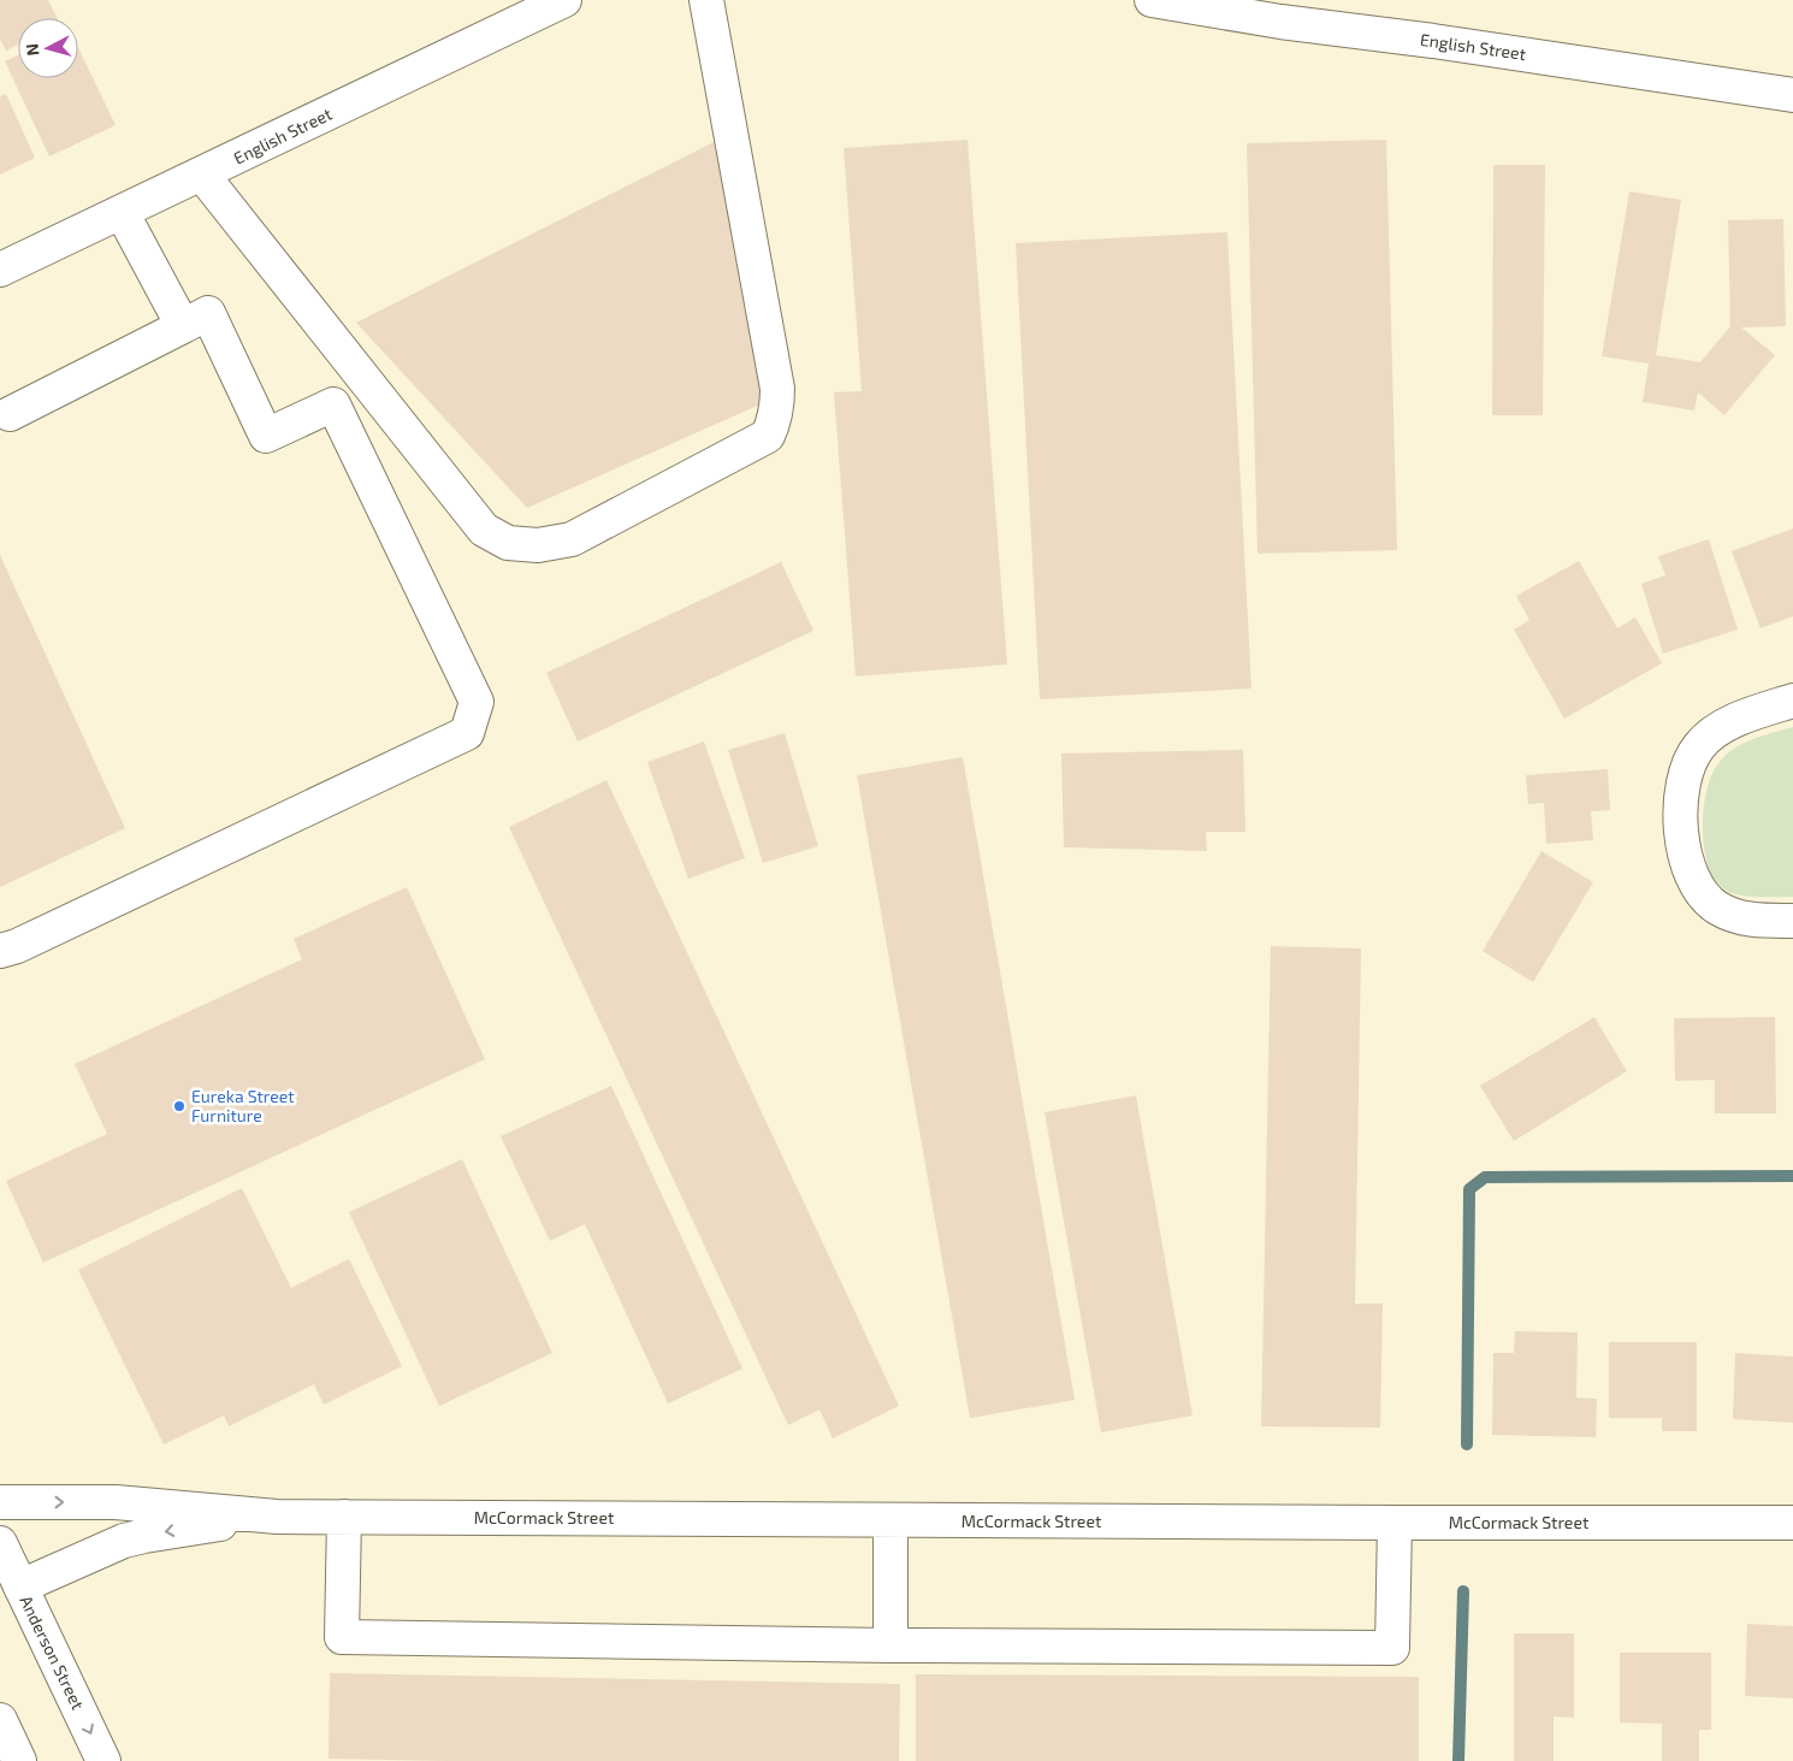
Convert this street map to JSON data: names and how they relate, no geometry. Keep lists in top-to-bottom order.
{
  "streets": {
    "street": ["English Street", "McCormack Street", "Anderson Street"]
  },
  "crossings": [
    ["McCormack Street", "Anderson Street"]
  ],
  "one_way": ["Anderson Street"],
  "places": ["Eureka Street Furniture"],
  "north": "left"
}
